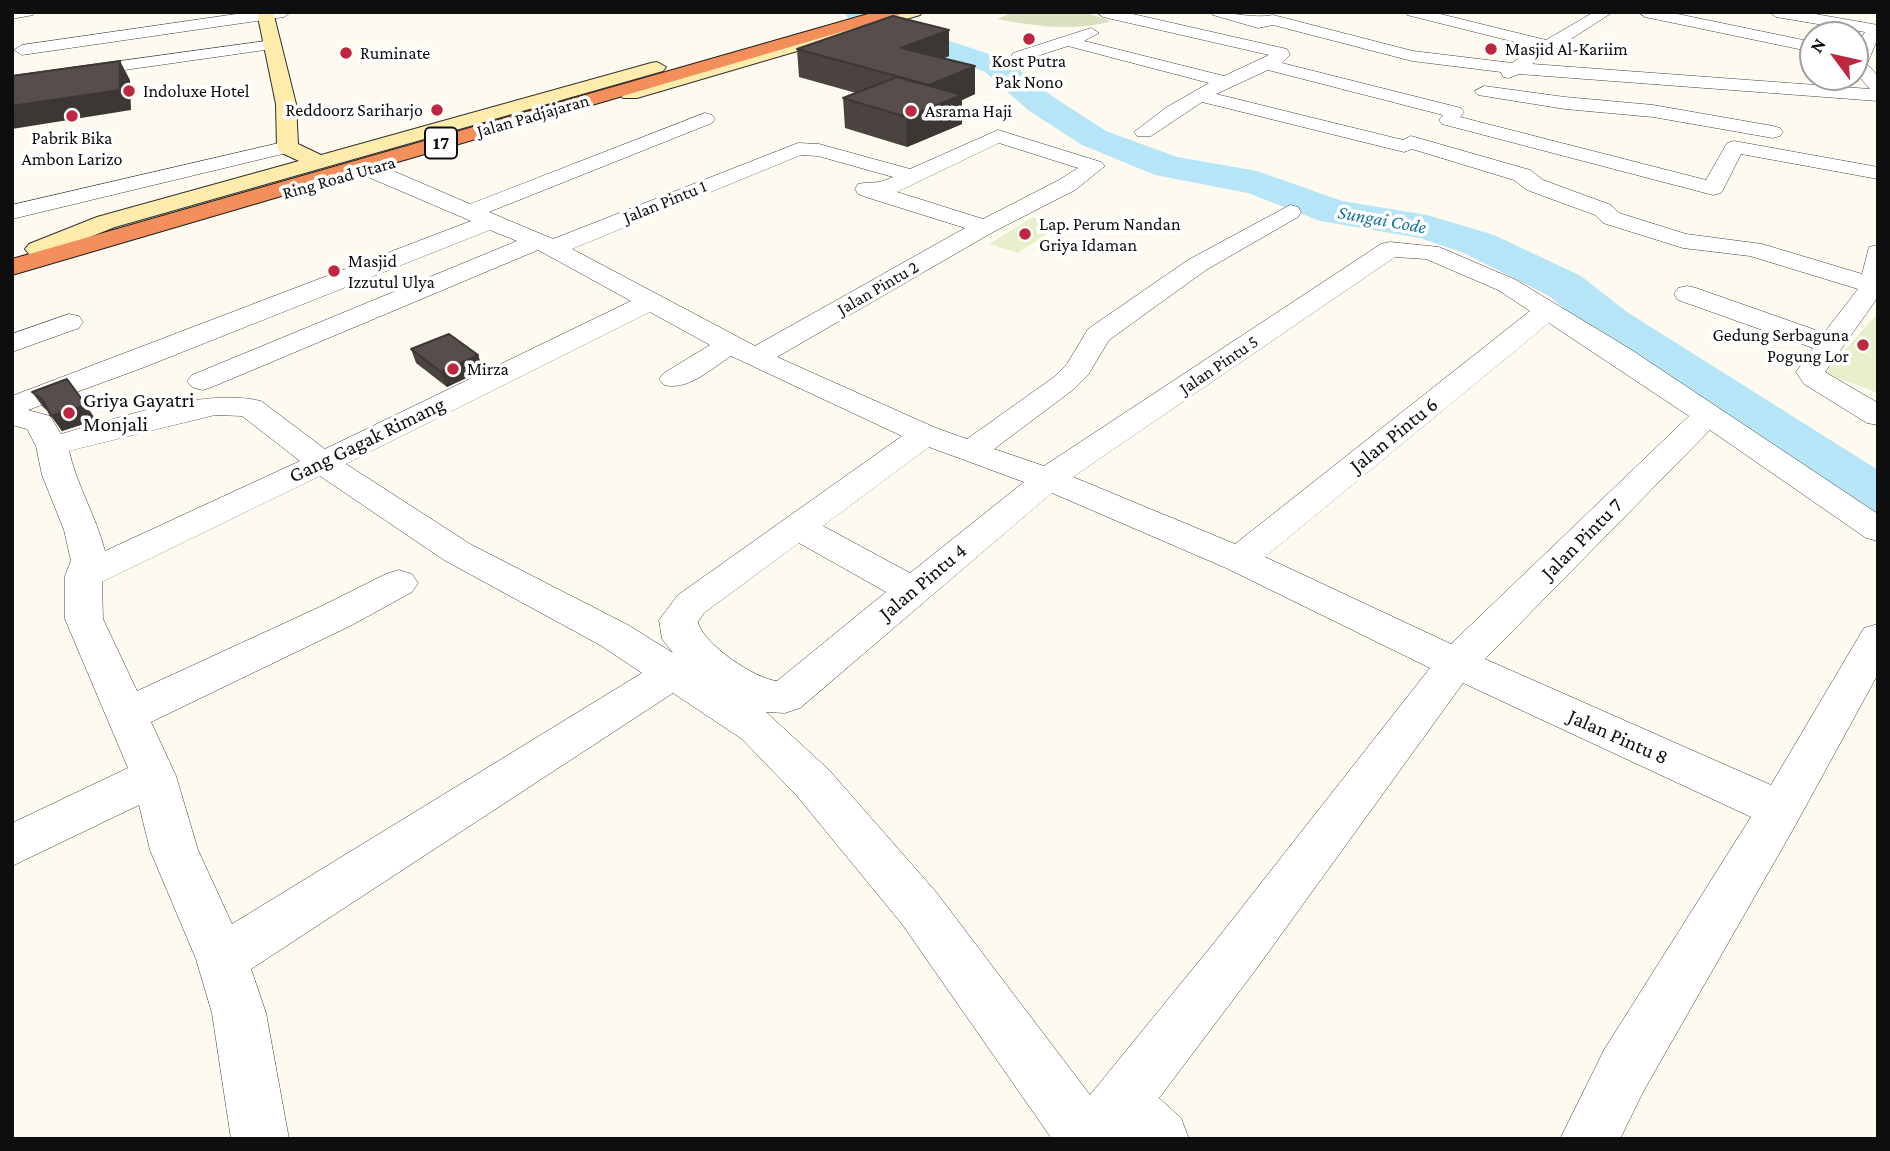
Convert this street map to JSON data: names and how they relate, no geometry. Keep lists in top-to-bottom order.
{
  "streets": {
    "highway": ["Jalan Padjajaran", "17"],
    "street": [
      "Ring Road Utara",
      "Jalan Pintu 1",
      "Jalan Pintu 2",
      "Jalan Pintu 5",
      "Jalan Pintu 6",
      "Gang Gagak Rimang",
      "Jalan Pintu 7",
      "Jalan Pintu 4",
      "Jalan Pintu 8"
    ]
  },
  "crossings": [
    ["Jalan Padjajaran", "Ring Road Utara"],
    ["Ring Road Utara", "Jalan Pintu 8"],
    ["Jalan Pintu 1", "Jalan Pintu 2"],
    ["Jalan Pintu 1", "Jalan Pintu 8"],
    ["Jalan Pintu 2", "Jalan Pintu 8"],
    ["Jalan Pintu 5", "Jalan Pintu 6"],
    ["Jalan Pintu 5", "Jalan Pintu 4"],
    ["Jalan Pintu 5", "Jalan Pintu 8"],
    ["Jalan Pintu 6", "Jalan Pintu 8"],
    ["Gang Gagak Rimang", "Jalan Pintu 8"],
    ["Jalan Pintu 7", "Jalan Pintu 8"],
    ["Jalan Pintu 4", "Jalan Pintu 8"]
  ],
  "water": ["Sungai Code"],
  "places": [
    "Kost Putra Pak Nono",
    "Masjid Al-Kariim",
    "Ruminate",
    "Indoluxe Hotel",
    "Reddoorz Sariharjo",
    "Asrama Haji",
    "Pabrik Bika Ambon Larizo",
    "Lap. Perum Nandan Griya Idaman",
    "Masjid Izzutul Ulya",
    "Gedung Serbaguna Pogung Lor",
    "Mirza",
    "Griya Gayatri Monjali"
  ],
  "north": "top left"
}
